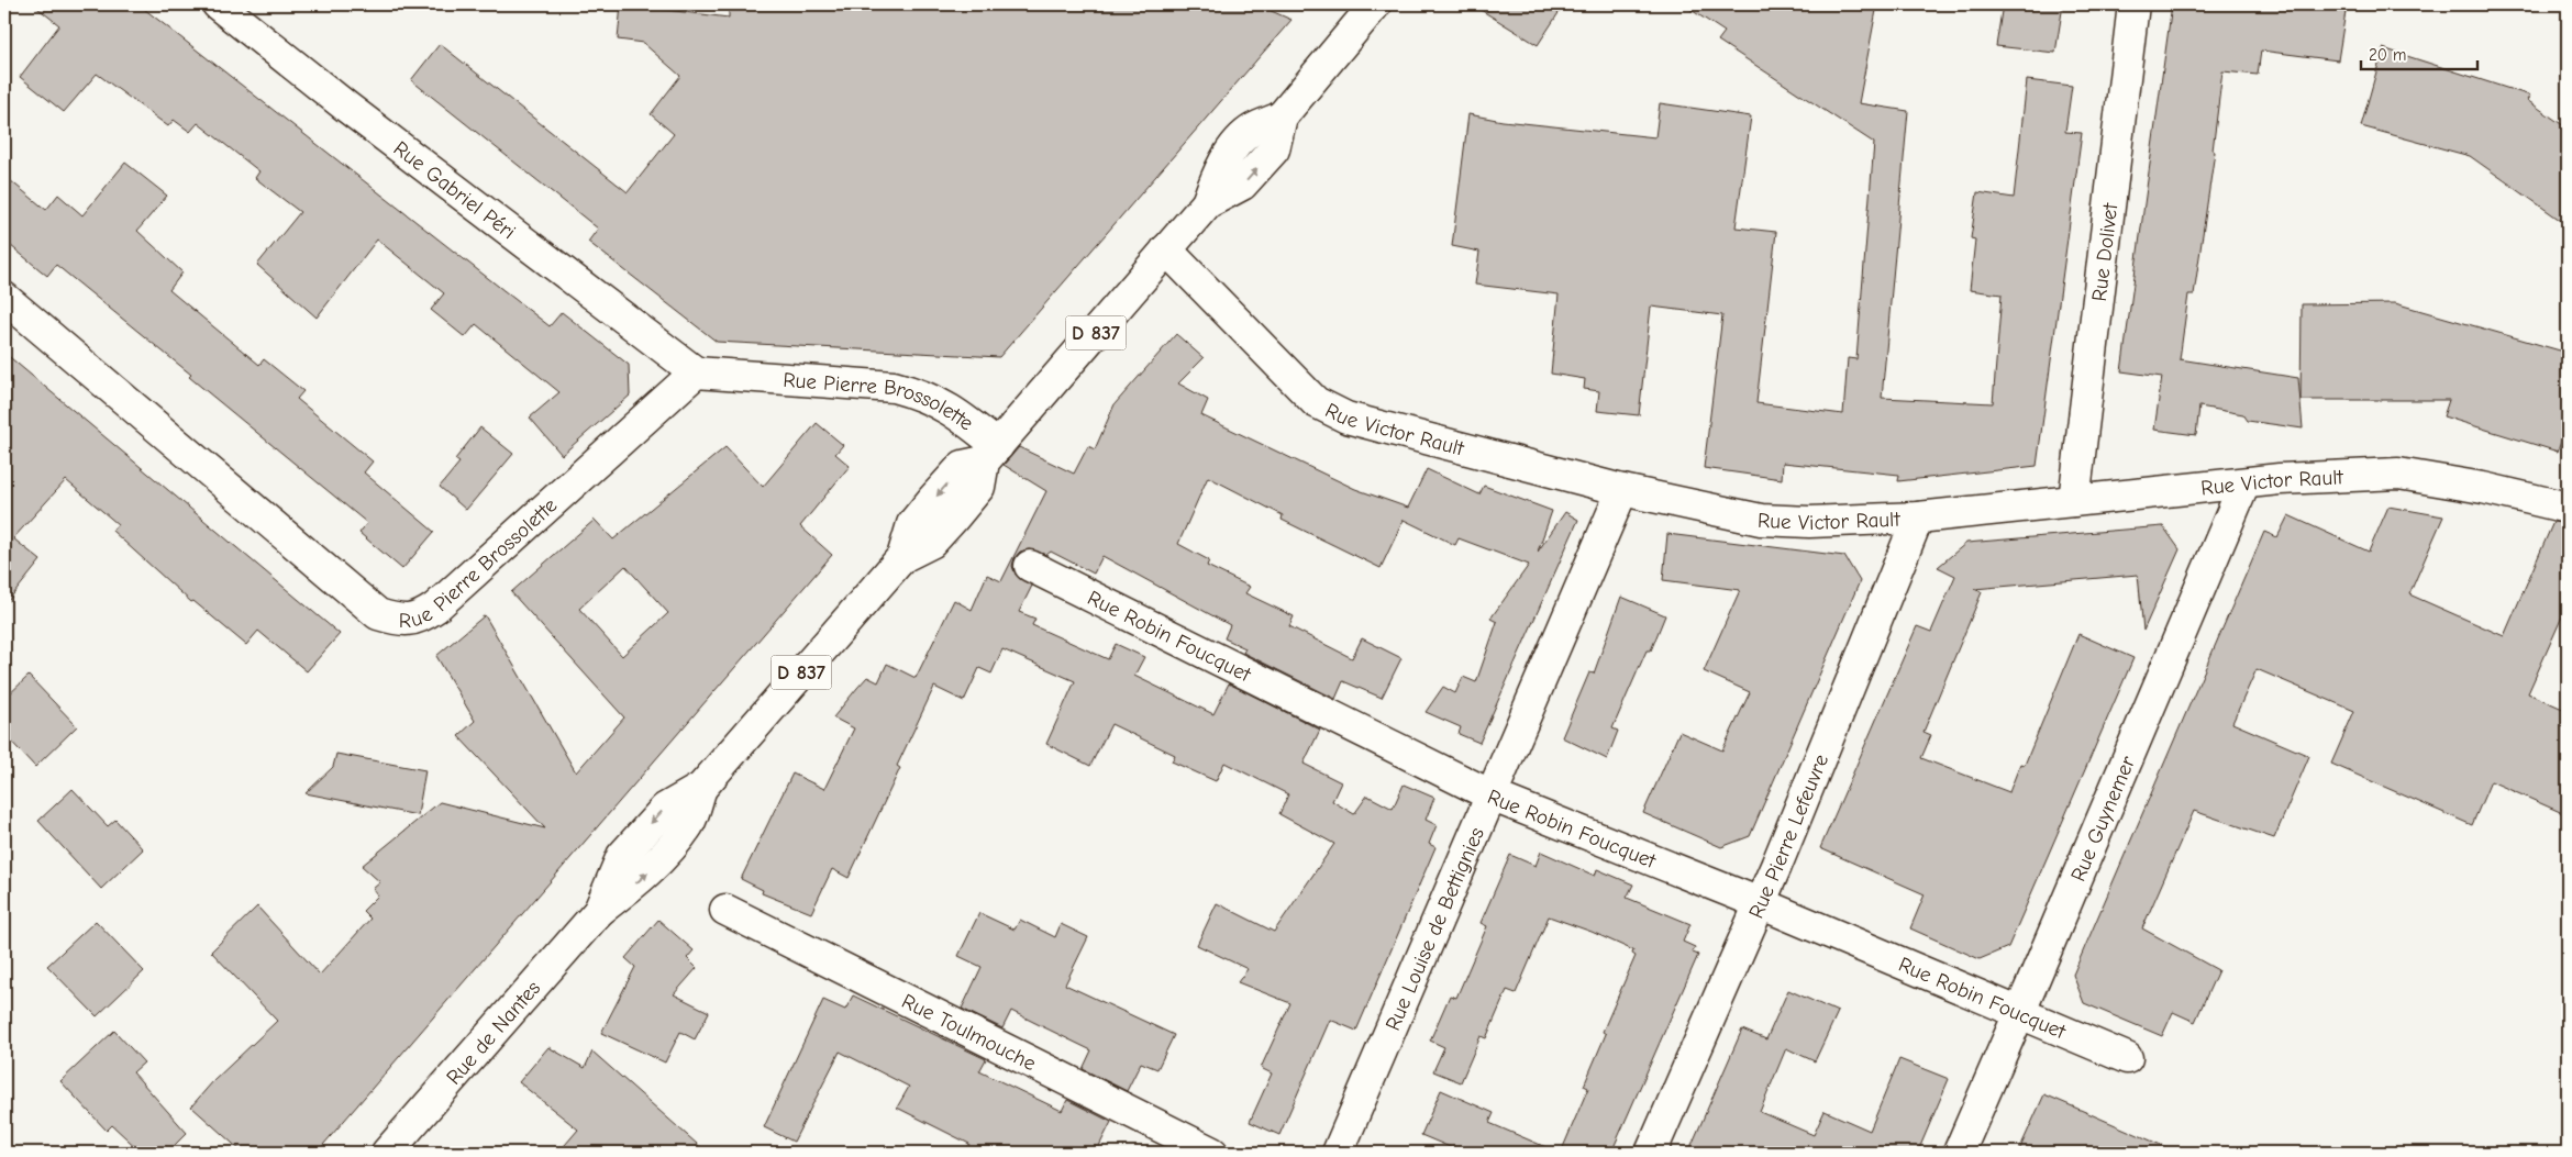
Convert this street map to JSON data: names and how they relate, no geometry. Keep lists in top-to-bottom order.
{
  "streets": {
    "street": [
      "Rue Gabriel Péri",
      "Rue Dolivet",
      "D 837",
      "Rue Pierre Brossolette",
      "Rue Victor Rault",
      "Rue Robin Foucquet",
      "Rue Guynemer",
      "Rue Pierre Lefeuvre",
      "Rue Louise de Bettignies",
      "Rue de Nantes",
      "Rue Toulmouche"
    ]
  },
  "crossings": [
    ["Rue Gabriel Péri", "Rue Pierre Brossolette"],
    ["Rue Dolivet", "Rue Victor Rault"],
    ["Rue Pierre Brossolette", "Rue de Nantes"],
    ["Rue Victor Rault", "Rue Guynemer"],
    ["Rue Victor Rault", "Rue Pierre Lefeuvre"],
    ["Rue Victor Rault", "Rue Louise de Bettignies"],
    ["Rue Victor Rault", "Rue de Nantes"],
    ["Rue Robin Foucquet", "Rue Guynemer"],
    ["Rue Robin Foucquet", "Rue Pierre Lefeuvre"],
    ["Rue Robin Foucquet", "Rue Louise de Bettignies"]
  ],
  "scale_bar": "20 m"
}
